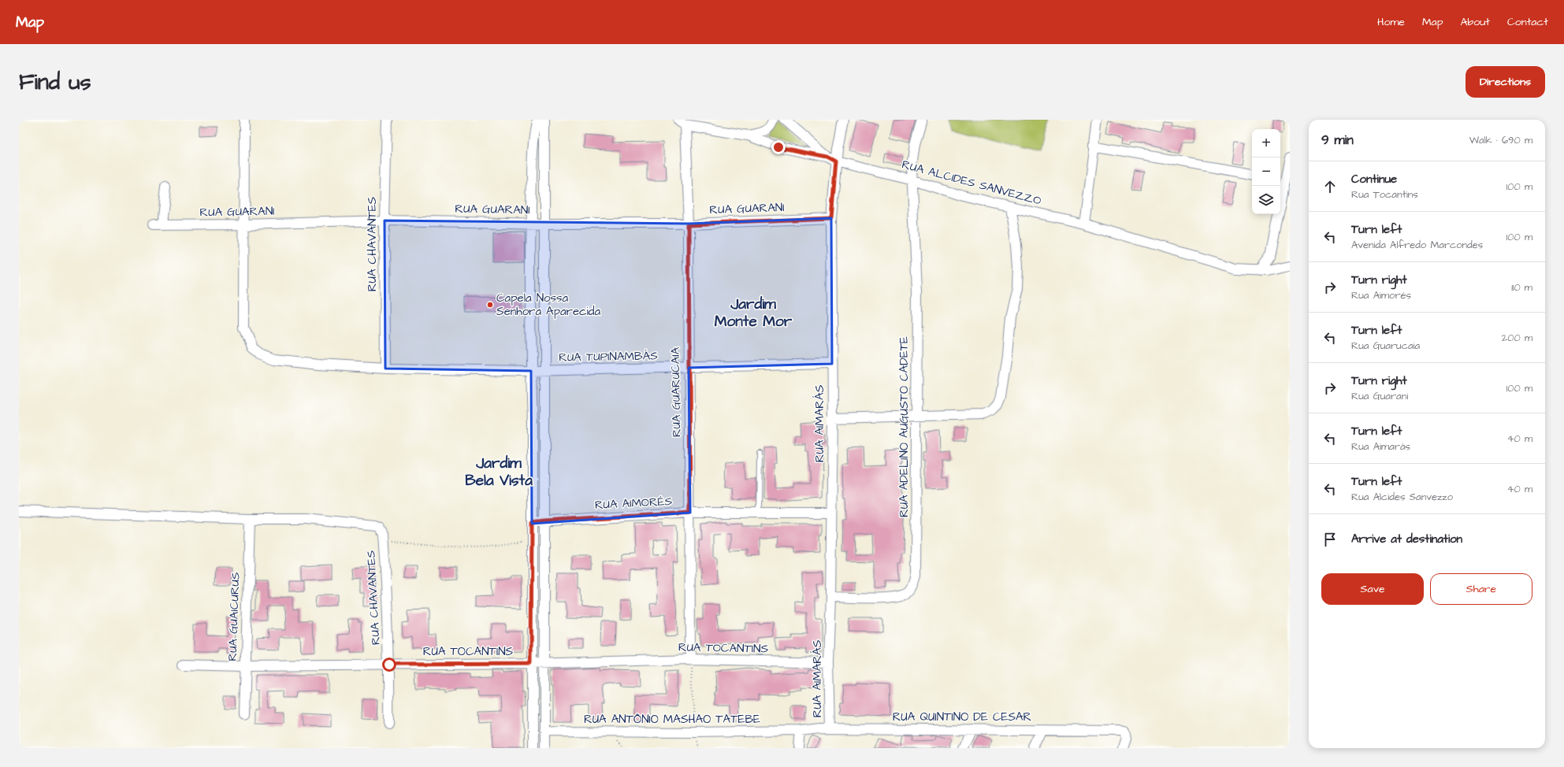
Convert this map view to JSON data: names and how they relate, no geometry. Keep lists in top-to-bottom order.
{
  "streets": {
    "street": [
      "RUA ALCIDES SANVEZZO",
      "RUA GUARANI",
      "RUA CHAVANTES",
      "RUA TUPINAMBÁS",
      "RUA GUARUCAIA",
      "RUA AIMARÁS",
      "RUA ADELINO AUGUSTO CADETE",
      "RUA AIMORÉS",
      "RUA GUAICURUS",
      "RUA TOCANTINS",
      "RUA QUINTINO DE CESAR",
      "RUA ANTÔNIO MASHAO TATEBE"
    ]
  },
  "crossings": [
    ["RUA ALCIDES SANVEZZO", "RUA GUARUCAIA"],
    ["RUA ALCIDES SANVEZZO", "RUA AIMARÁS"],
    ["RUA ALCIDES SANVEZZO", "RUA ADELINO AUGUSTO CADETE"],
    ["RUA GUARANI", "RUA CHAVANTES"],
    ["RUA GUARANI", "RUA TUPINAMBÁS"],
    ["RUA GUARANI", "RUA GUARUCAIA"],
    ["RUA GUARANI", "RUA AIMARÁS"],
    ["RUA CHAVANTES", "RUA TUPINAMBÁS"],
    ["RUA CHAVANTES", "RUA GUAICURUS"],
    ["RUA CHAVANTES", "RUA TOCANTINS"],
    ["RUA TUPINAMBÁS", "RUA GUARUCAIA"],
    ["RUA TUPINAMBÁS", "RUA AIMARÁS"],
    ["RUA GUARUCAIA", "RUA AIMORÉS"],
    ["RUA GUARUCAIA", "RUA TOCANTINS"],
    ["RUA AIMARÁS", "RUA ADELINO AUGUSTO CADETE"],
    ["RUA AIMARÁS", "RUA AIMORÉS"],
    ["RUA AIMARÁS", "RUA TOCANTINS"],
    ["RUA AIMARÁS", "RUA QUINTINO DE CESAR"],
    ["RUA GUAICURUS", "RUA TOCANTINS"],
    ["RUA QUINTINO DE CESAR", "RUA ANTÔNIO MASHAO TATEBE"]
  ],
  "districts": ["Jardim Monte Mor", "Jardim Bela Vista"],
  "places": ["Capela Nossa Senhora Aparecida"],
  "page": {
    "header": "Map",
    "nav": [
      "Home",
      "Map",
      "About",
      "Contact"
    ],
    "buttons": [
      "Directions",
      ["Save", "Share"]
    ],
    "title": "Find us",
    "heading": ["9 min", "Walk · 690 m"],
    "map_buttons": ["+", "−"],
    "list": [
      ["Continue", "Rua Tocantins", "100 m"],
      ["Turn left", "Avenida Alfredo Marcondes", "100 m"],
      ["Turn right", "Rua Aimorés", "110 m"],
      ["Turn left", "Rua Guarucaia", "200 m"],
      ["Turn right", "Rua Guarani", "100 m"],
      ["Turn left", "Rua Aimarás", "40 m"],
      ["Turn left", "Rua Alcides Sanvezzo", "40 m"],
      "Arrive at destination"
    ]
  }
}
